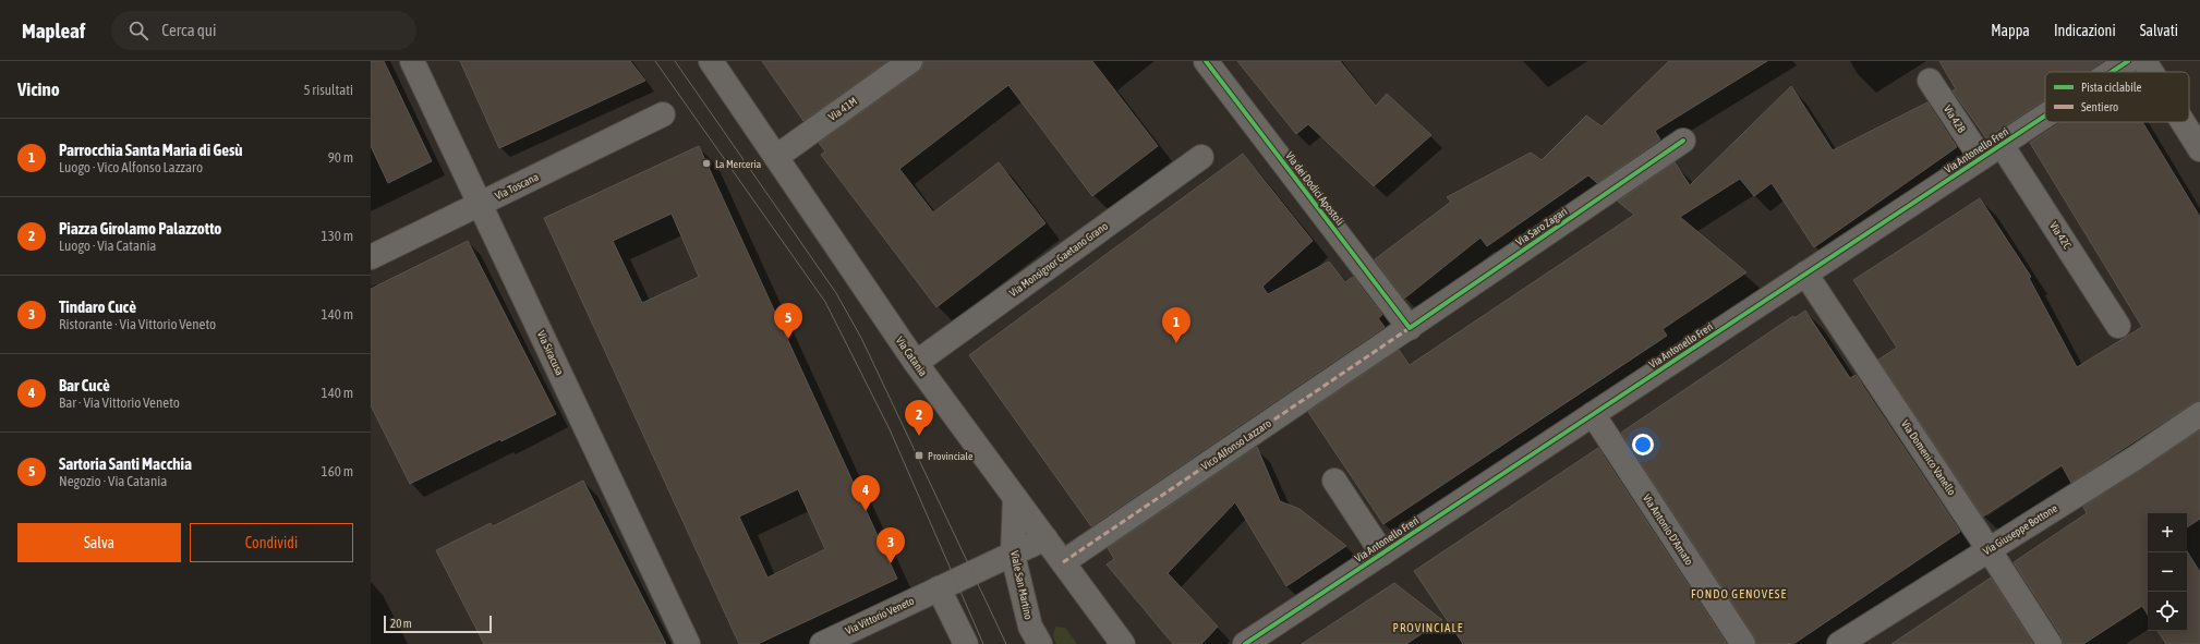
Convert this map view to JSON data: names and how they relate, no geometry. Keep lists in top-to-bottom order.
{
  "streets": {
    "street": [
      "Via 41M",
      "Via 42B",
      "Via Antonello Freri",
      "Via Toscana",
      "Via dei Dodici Apostoli",
      "Via Saro Zagari",
      "Via 42C",
      "Via Monsignor Gaetano Grano",
      "Via Siracusa",
      "Via Catania",
      "Vico Alfonso Lazzaro",
      "Via Domenico Vanello",
      "Via Antonio D'Amato",
      "Via Giuseppe Bottone",
      "Viale San Martino",
      "Via Vittorio Veneto"
    ]
  },
  "crossings": [
    ["Via 41M", "Via Catania"],
    ["Via 42B", "Via Antonello Freri"],
    ["Via Antonello Freri", "Via 42C"],
    ["Via Antonello Freri", "Via Domenico Vanello"],
    ["Via Antonello Freri", "Via Antonio D'Amato"],
    ["Via Toscana", "Via Siracusa"],
    ["Via dei Dodici Apostoli", "Via Saro Zagari"],
    ["Via dei Dodici Apostoli", "Vico Alfonso Lazzaro"],
    ["Via Saro Zagari", "Vico Alfonso Lazzaro"],
    ["Via Monsignor Gaetano Grano", "Via Catania"],
    ["Via Catania", "Vico Alfonso Lazzaro"],
    ["Via Catania", "Viale San Martino"],
    ["Via Catania", "Via Vittorio Veneto"],
    ["Via Domenico Vanello", "Via Giuseppe Bottone"],
    ["Viale San Martino", "Via Vittorio Veneto"]
  ],
  "districts": ["FONDO GENOVESE", "PROVINCIALE"],
  "places": {
    "other": ["La Merceria"],
    "transit": ["Provinciale"]
  },
  "legend": ["Pista ciclabile", "Sentiero"],
  "scale_bar": "20 m",
  "page": {
    "header": "Mapleaf",
    "search": "Cerca qui",
    "nav": ["Mappa", "Indicazioni", "Salvati"],
    "heading": ["Vicino", "5 risultati"],
    "list": [
      {
        "mark": "1",
        "name": "Parrocchia Santa Maria di Gesù",
        "note": "Luogo · Vico Alfonso Lazzaro",
        "value": "90 m"
      },
      {
        "mark": "2",
        "name": "Piazza Girolamo Palazzotto",
        "note": "Luogo · Via Catania",
        "value": "130 m"
      },
      {
        "mark": "3",
        "name": "Tindaro Cucè",
        "note": "Ristorante · Via Vittorio Veneto",
        "value": "140 m"
      },
      {
        "mark": "4",
        "name": "Bar Cucè",
        "note": "Bar · Via Vittorio Veneto",
        "value": "140 m"
      },
      {
        "mark": "5",
        "name": "Sartoria Santi Macchia",
        "note": "Negozio · Via Catania",
        "value": "160 m"
      }
    ],
    "pins": [
      "5",
      "1",
      "2",
      "4",
      "3"
    ],
    "buttons": ["Salva", "Condividi"],
    "map_buttons": ["+", "−"],
    "scale": "20 m"
  }
}
